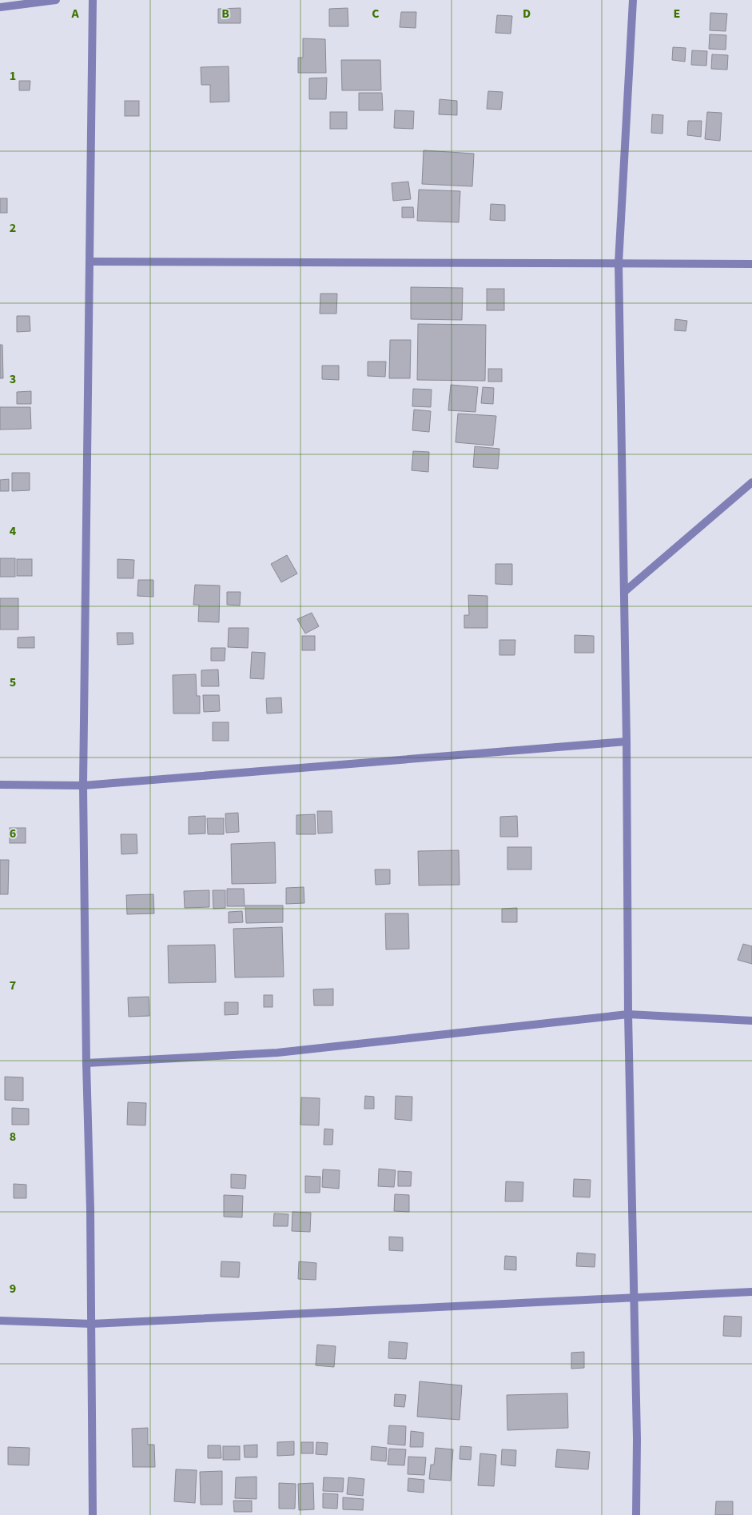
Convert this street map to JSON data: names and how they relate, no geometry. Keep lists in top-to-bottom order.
{
  "grid": {
    "columns": [
      "A",
      "B",
      "C",
      "D",
      "E"
    ],
    "rows": [
      "1",
      "2",
      "3",
      "4",
      "5",
      "6",
      "7",
      "8",
      "9"
    ]
  }
}
